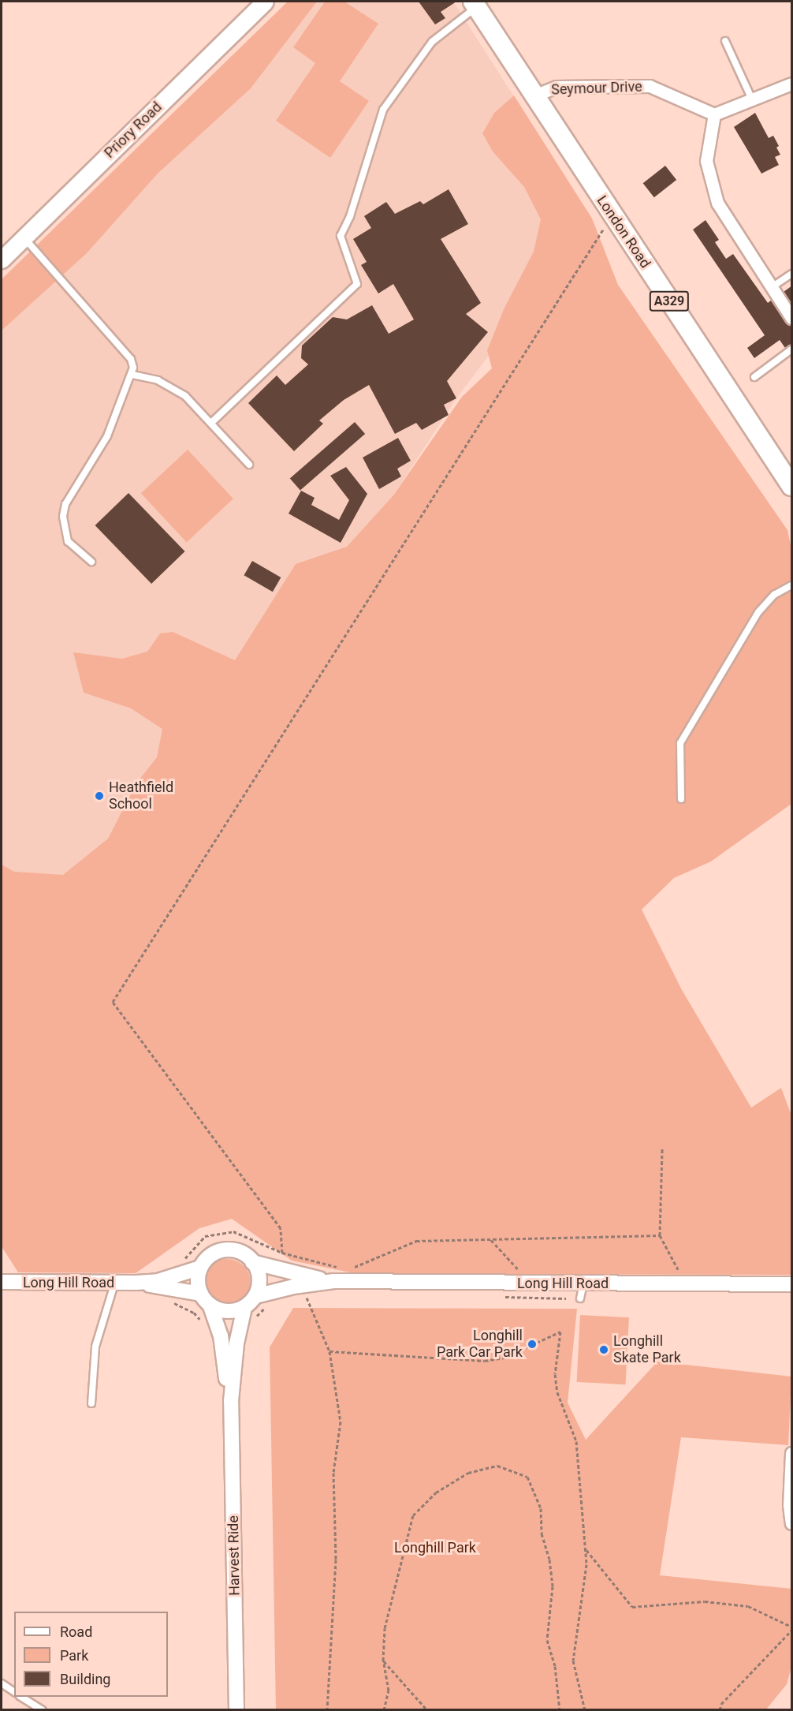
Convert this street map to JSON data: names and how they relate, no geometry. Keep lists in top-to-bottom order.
{
  "streets": {
    "main road": ["Priory Road", "London Road", "A329"],
    "street": ["Seymour Drive", "Long Hill Road", "Harvest Ride"]
  },
  "crossings": [
    ["Seymour Drive", "London Road"],
    ["Long Hill Road", "Harvest Ride"]
  ],
  "parks": ["Longhill Park"],
  "places": ["Heathfield School", "Longhill Park Car Park", "Longhill Skate Park"],
  "legend": ["Road", "Park", "Building"]
}
